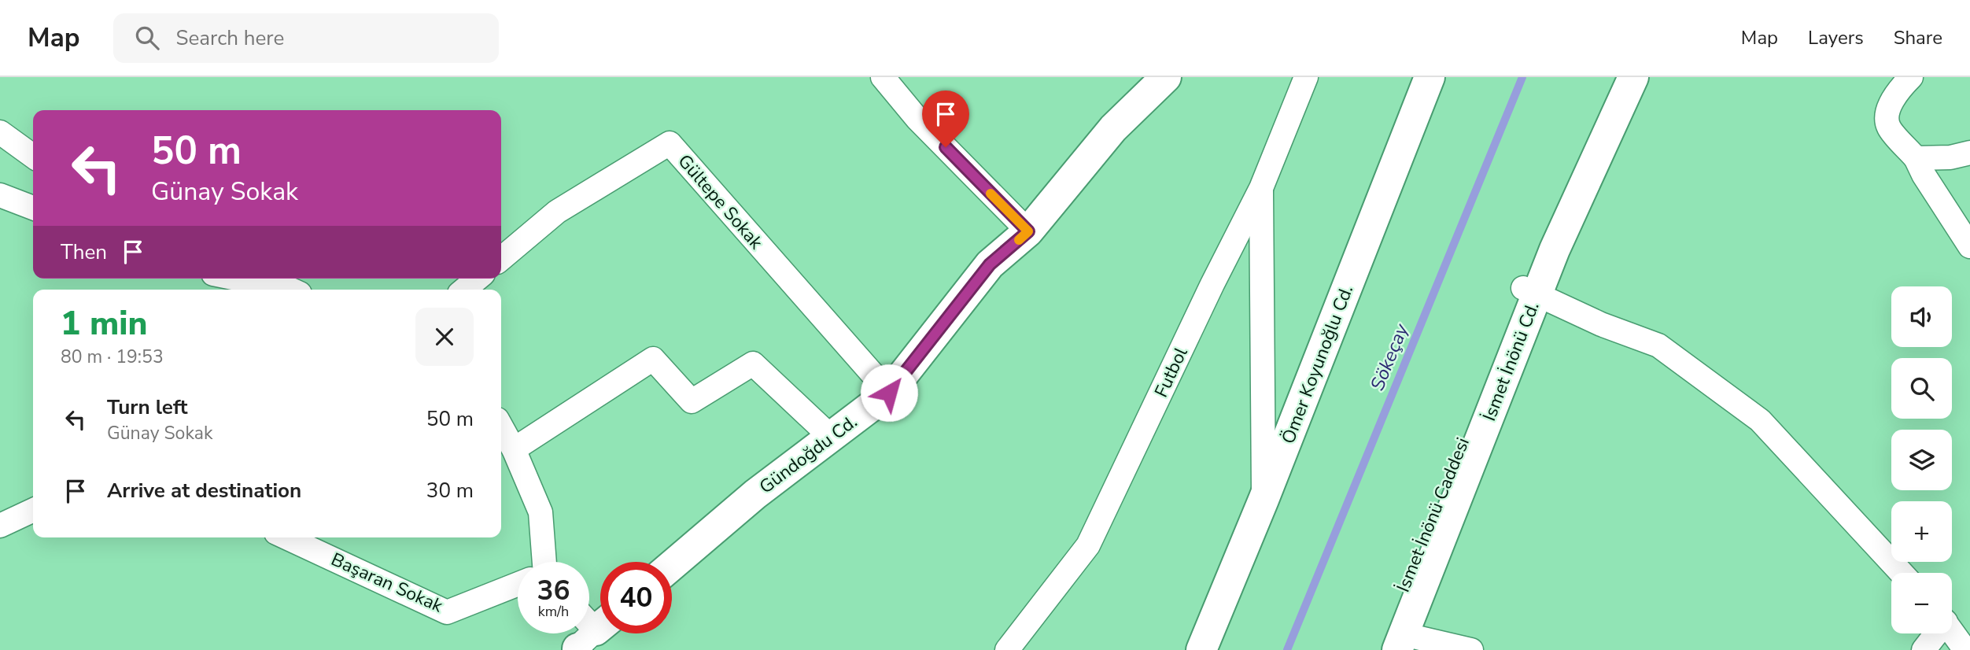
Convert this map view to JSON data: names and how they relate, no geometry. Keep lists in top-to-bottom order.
{
  "streets": {
    "street": [
      "Gültepe Sokak",
      "İsmet İnönü Cd.",
      "Ömer Koyunoğlu Cd.",
      "Futbol",
      "Gündoğdu Cd.",
      "İsmet İnönü Caddesi",
      "Başaran Sokak"
    ]
  },
  "crossings": [
    ["Gültepe Sokak", "Gündoğdu Cd."],
    ["İsmet İnönü Cd.", "İsmet İnönü Caddesi"]
  ],
  "water": ["Sökeçay"],
  "page": {
    "header": "Map",
    "search": "Search here",
    "nav": ["Map", "Layers", "Share"],
    "turn": ["50 m", "Günay Sokak"],
    "then": "Then",
    "map_buttons": ["+", "−"],
    "heading": ["1 min", "80 m · 19:53"],
    "list": [
      {
        "name": "Turn left",
        "note": "Günay Sokak",
        "value": "50 m"
      },
      {
        "name": "Arrive at destination",
        "value": "30 m"
      }
    ],
    "speed": "36 km/h",
    "limit": "40"
  }
}
